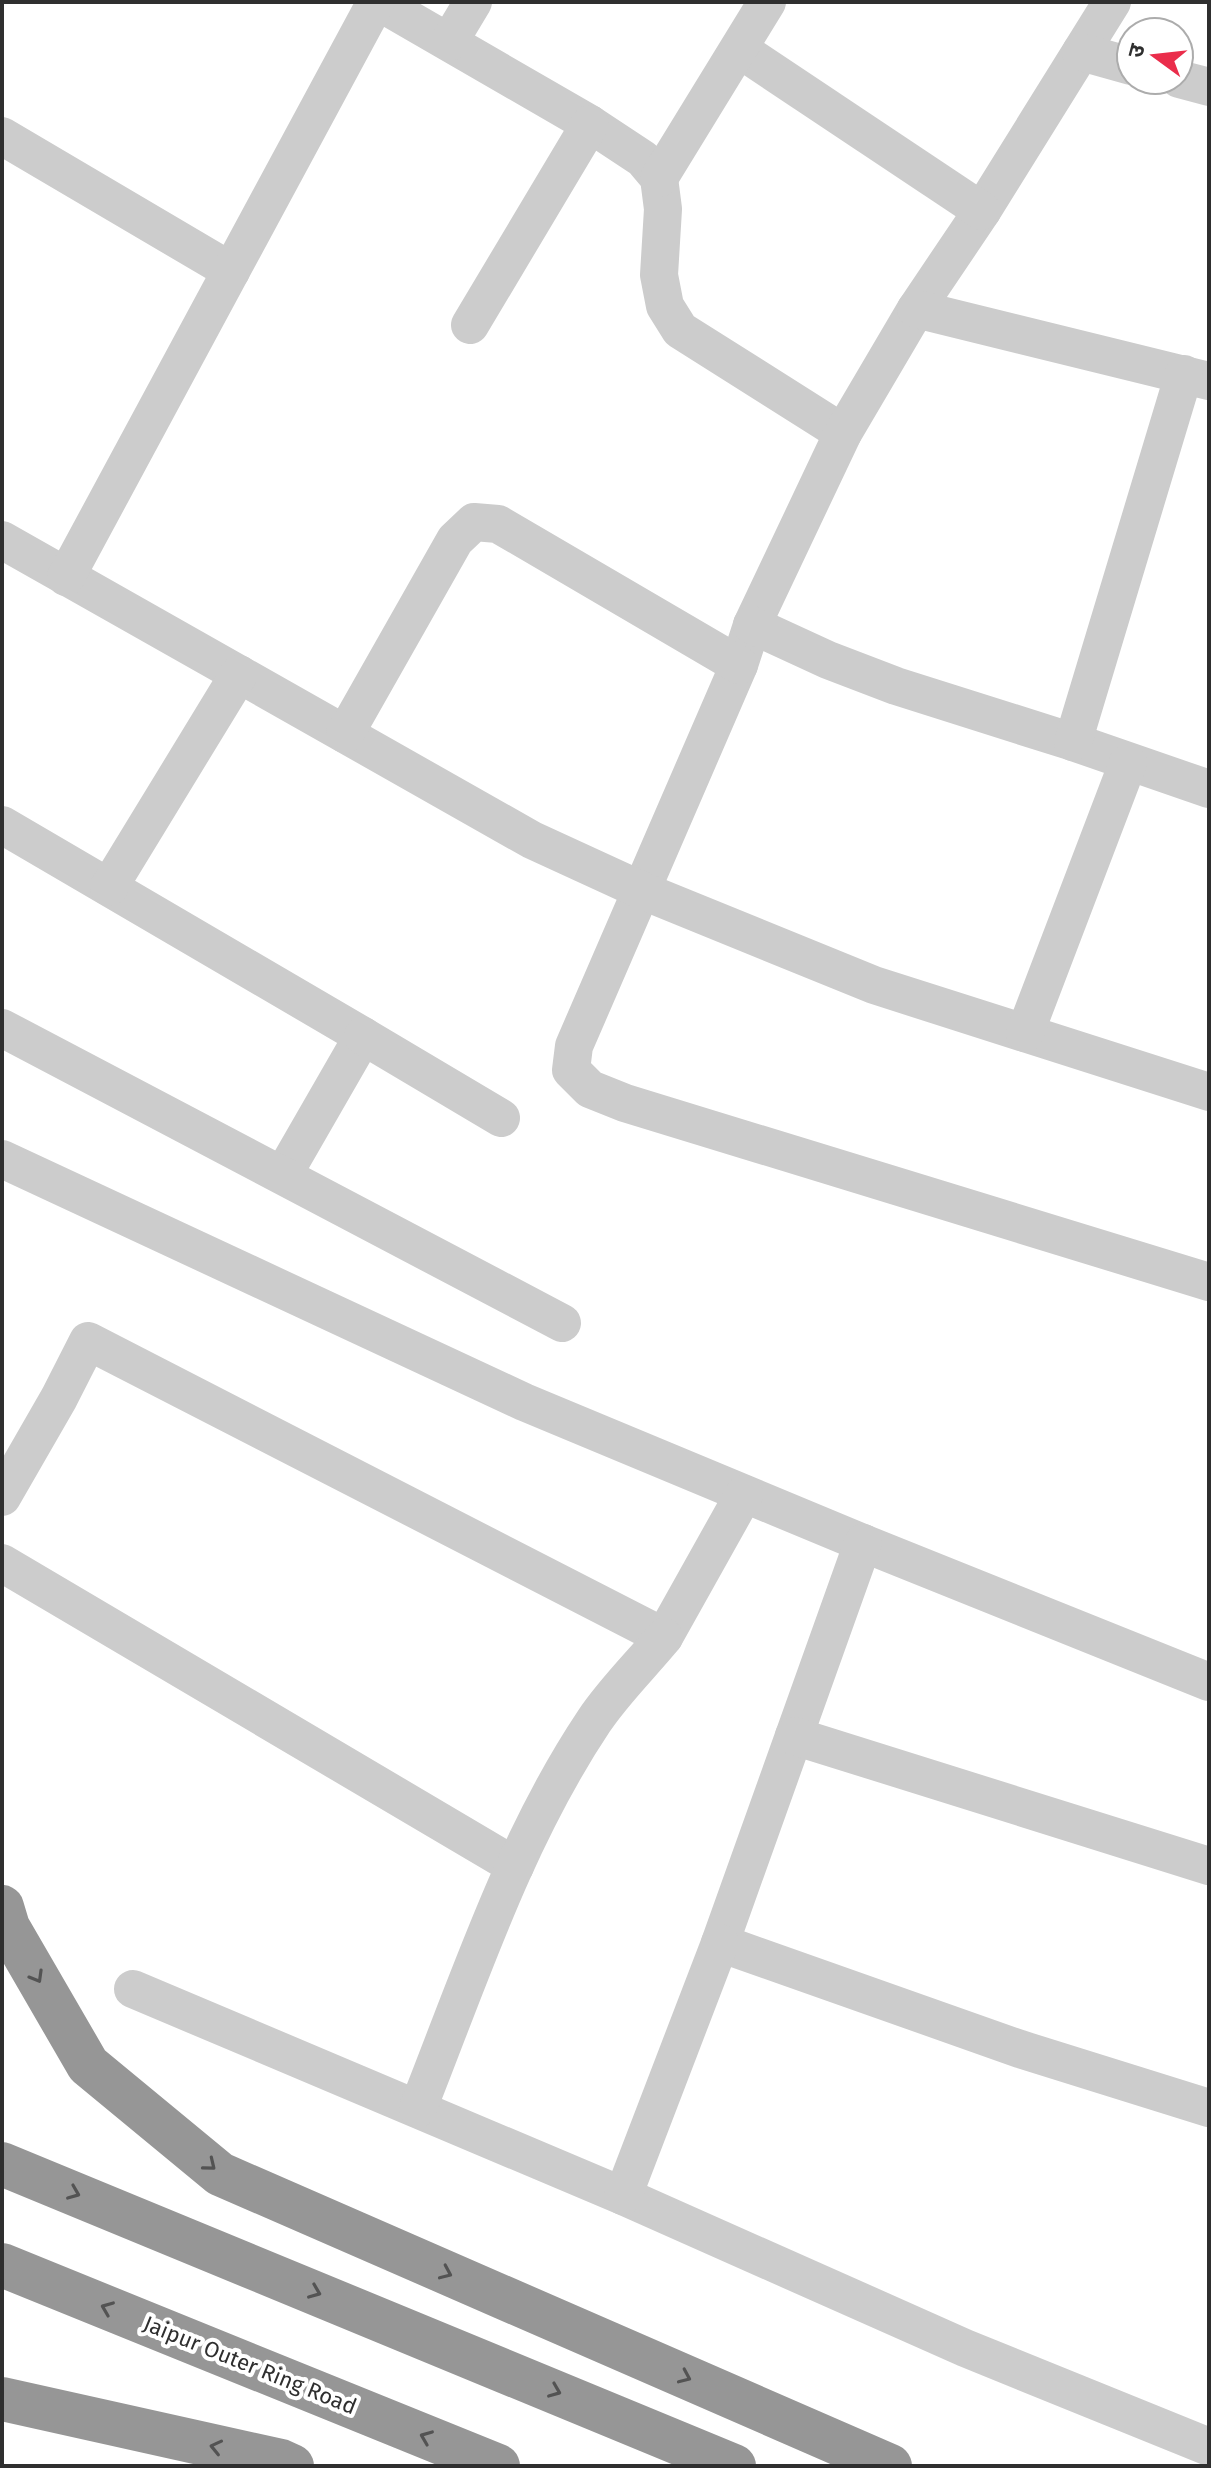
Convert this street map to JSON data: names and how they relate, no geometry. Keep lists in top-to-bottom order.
{
  "streets": {
    "highway": ["Jaipur Outer Ring Road"]
  },
  "north": "left"
}
